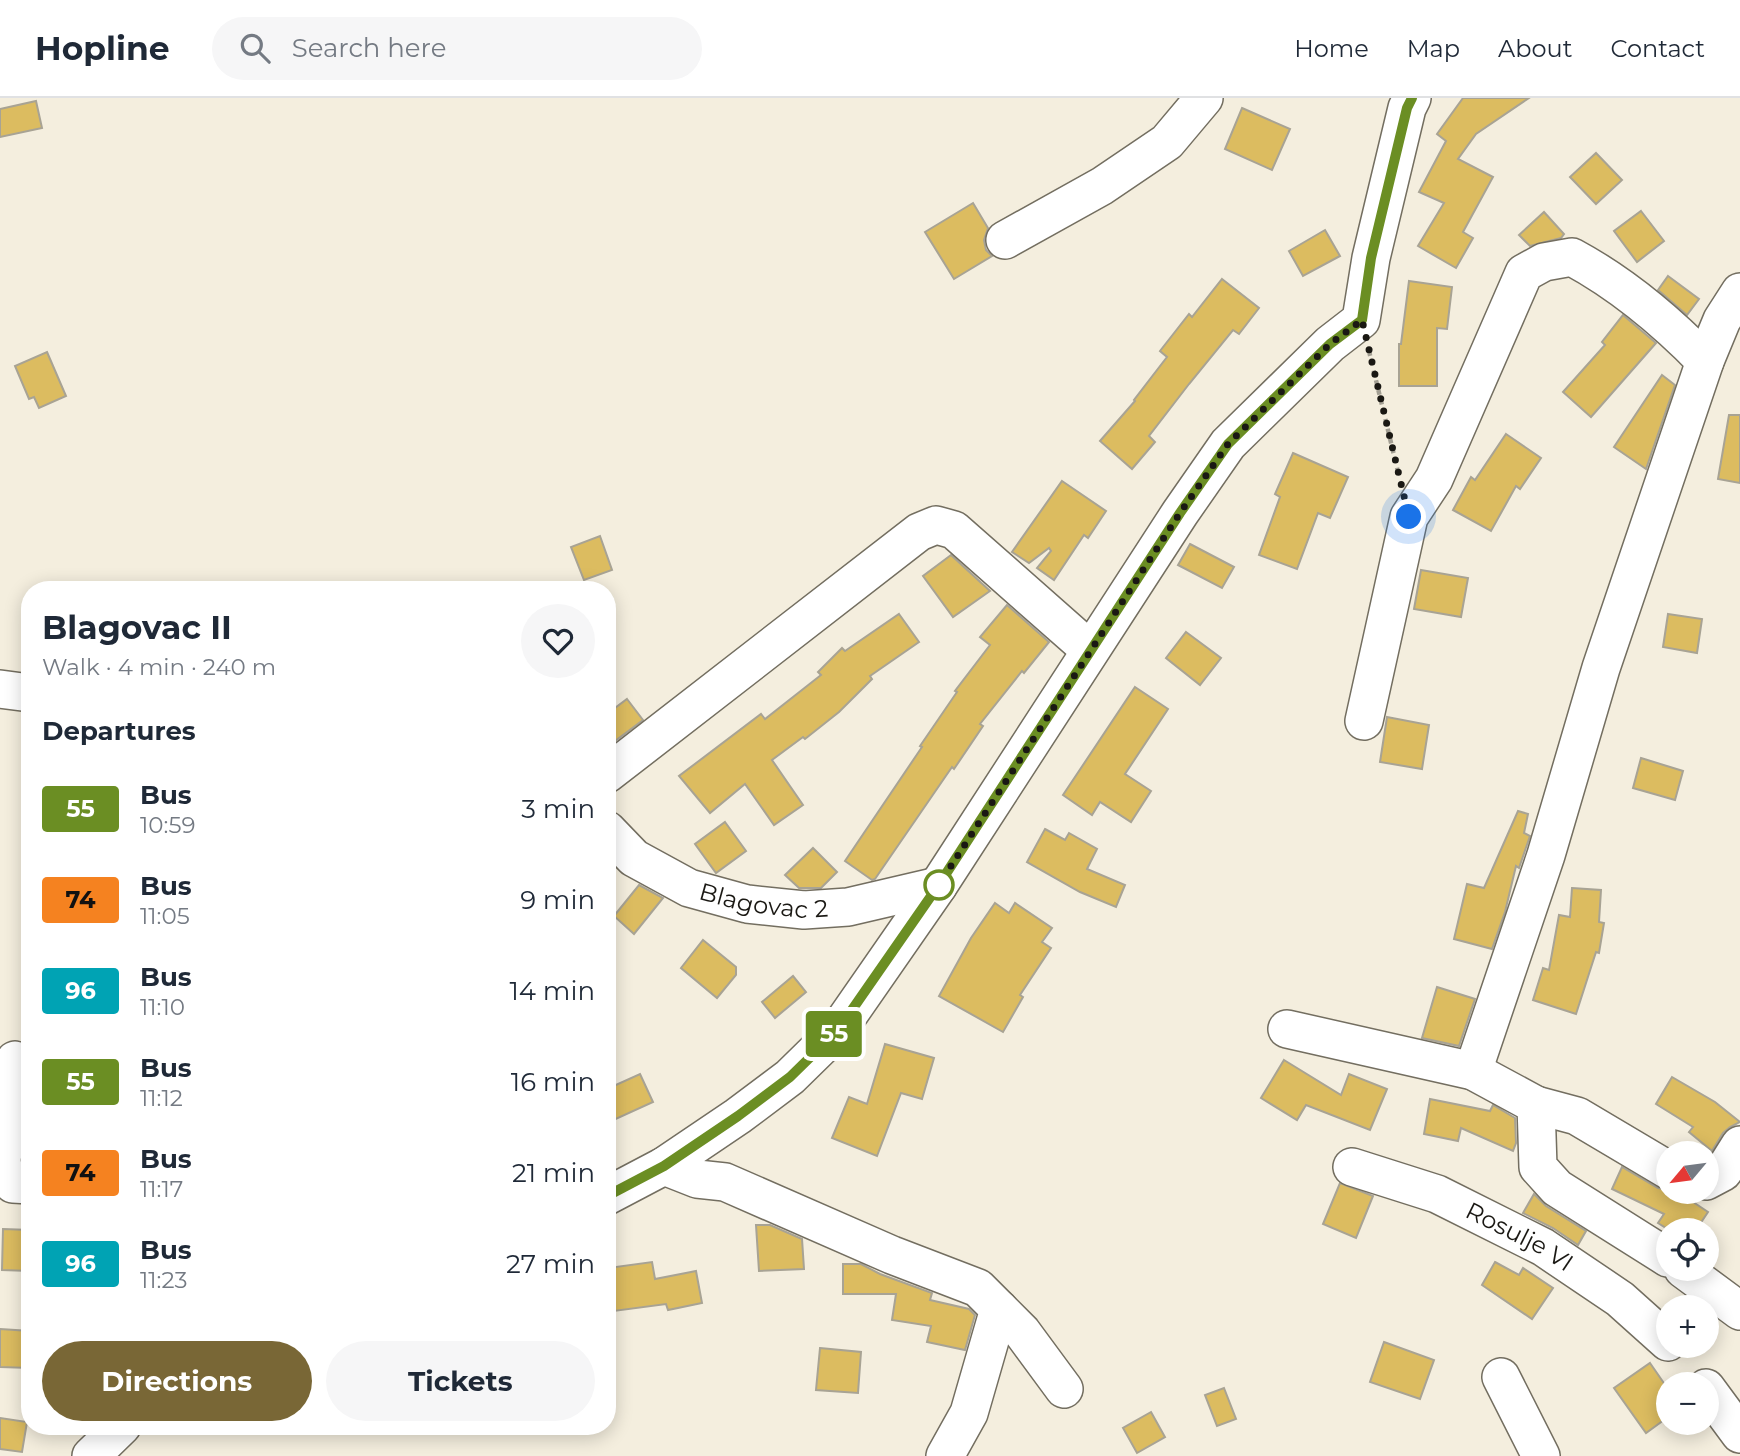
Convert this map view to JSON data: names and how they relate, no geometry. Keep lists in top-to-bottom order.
{
  "streets": {
    "street": ["Blagovac 2", "Rosulje VI"]
  },
  "lines": ["bus line 55"],
  "north": "bottom left",
  "page": {
    "header": "Hopline",
    "search": "Search here",
    "nav": [
      "Home",
      "Map",
      "About",
      "Contact"
    ],
    "on_map": "55",
    "heading": [
      ["Blagovac II", "Walk · 4 min · 240 m"],
      "Departures"
    ],
    "list": [
      {
        "mark": "55",
        "name": "Bus",
        "note": "10:59",
        "value": "3 min"
      },
      {
        "mark": "74",
        "name": "Bus",
        "note": "11:05",
        "value": "9 min"
      },
      {
        "mark": "96",
        "name": "Bus",
        "note": "11:10",
        "value": "14 min"
      },
      {
        "mark": "55",
        "name": "Bus",
        "note": "11:12",
        "value": "16 min"
      },
      {
        "mark": "74",
        "name": "Bus",
        "note": "11:17",
        "value": "21 min"
      },
      {
        "mark": "96",
        "name": "Bus",
        "note": "11:23",
        "value": "27 min"
      }
    ],
    "map_buttons": ["+", "−"],
    "buttons": ["Directions", "Tickets"]
  }
}
